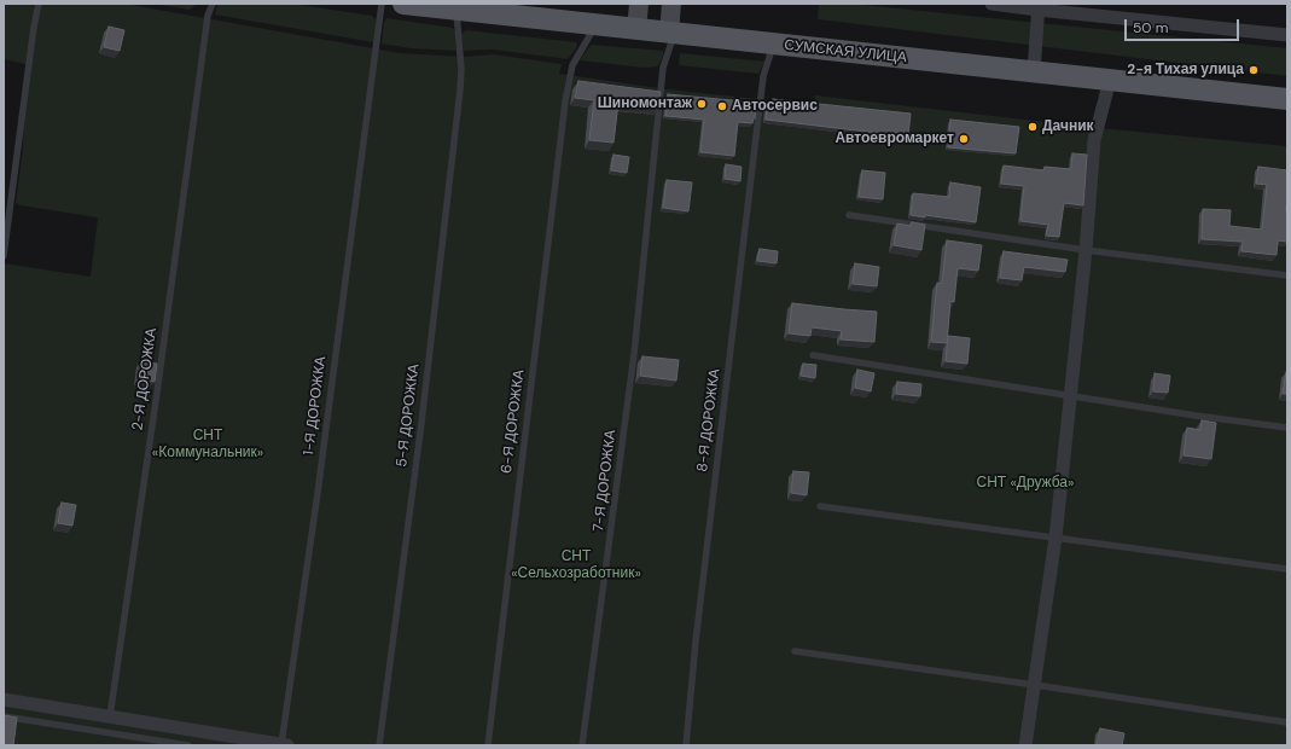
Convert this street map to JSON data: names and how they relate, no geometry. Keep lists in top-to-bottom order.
{
  "streets": {
    "main road": ["СУМСКАЯ УЛИЦА"],
    "lane": [
      "2-Я ДОРОЖКА",
      "1-Я ДОРОЖКА",
      "5-Я ДОРОЖКА",
      "8-Я ДОРОЖКА",
      "6-Я ДОРОЖКА",
      "7-Я ДОРОЖКА"
    ]
  },
  "crossings": [
    ["СУМСКАЯ УЛИЦА", "5-Я ДОРОЖКА"],
    ["СУМСКАЯ УЛИЦА", "8-Я ДОРОЖКА"],
    ["СУМСКАЯ УЛИЦА", "6-Я ДОРОЖКА"],
    ["СУМСКАЯ УЛИЦА", "7-Я ДОРОЖКА"]
  ],
  "parks": ["СНТ «Коммунальник»", "СНТ «Дружба»", "СНТ «Сельхозработник»"],
  "places": [
    "2-я Тихая улица",
    "Шиномонтаж",
    "Автосервис",
    "Дачник",
    "Автоевромаркет"
  ],
  "scale_bar": "50 m"
}
